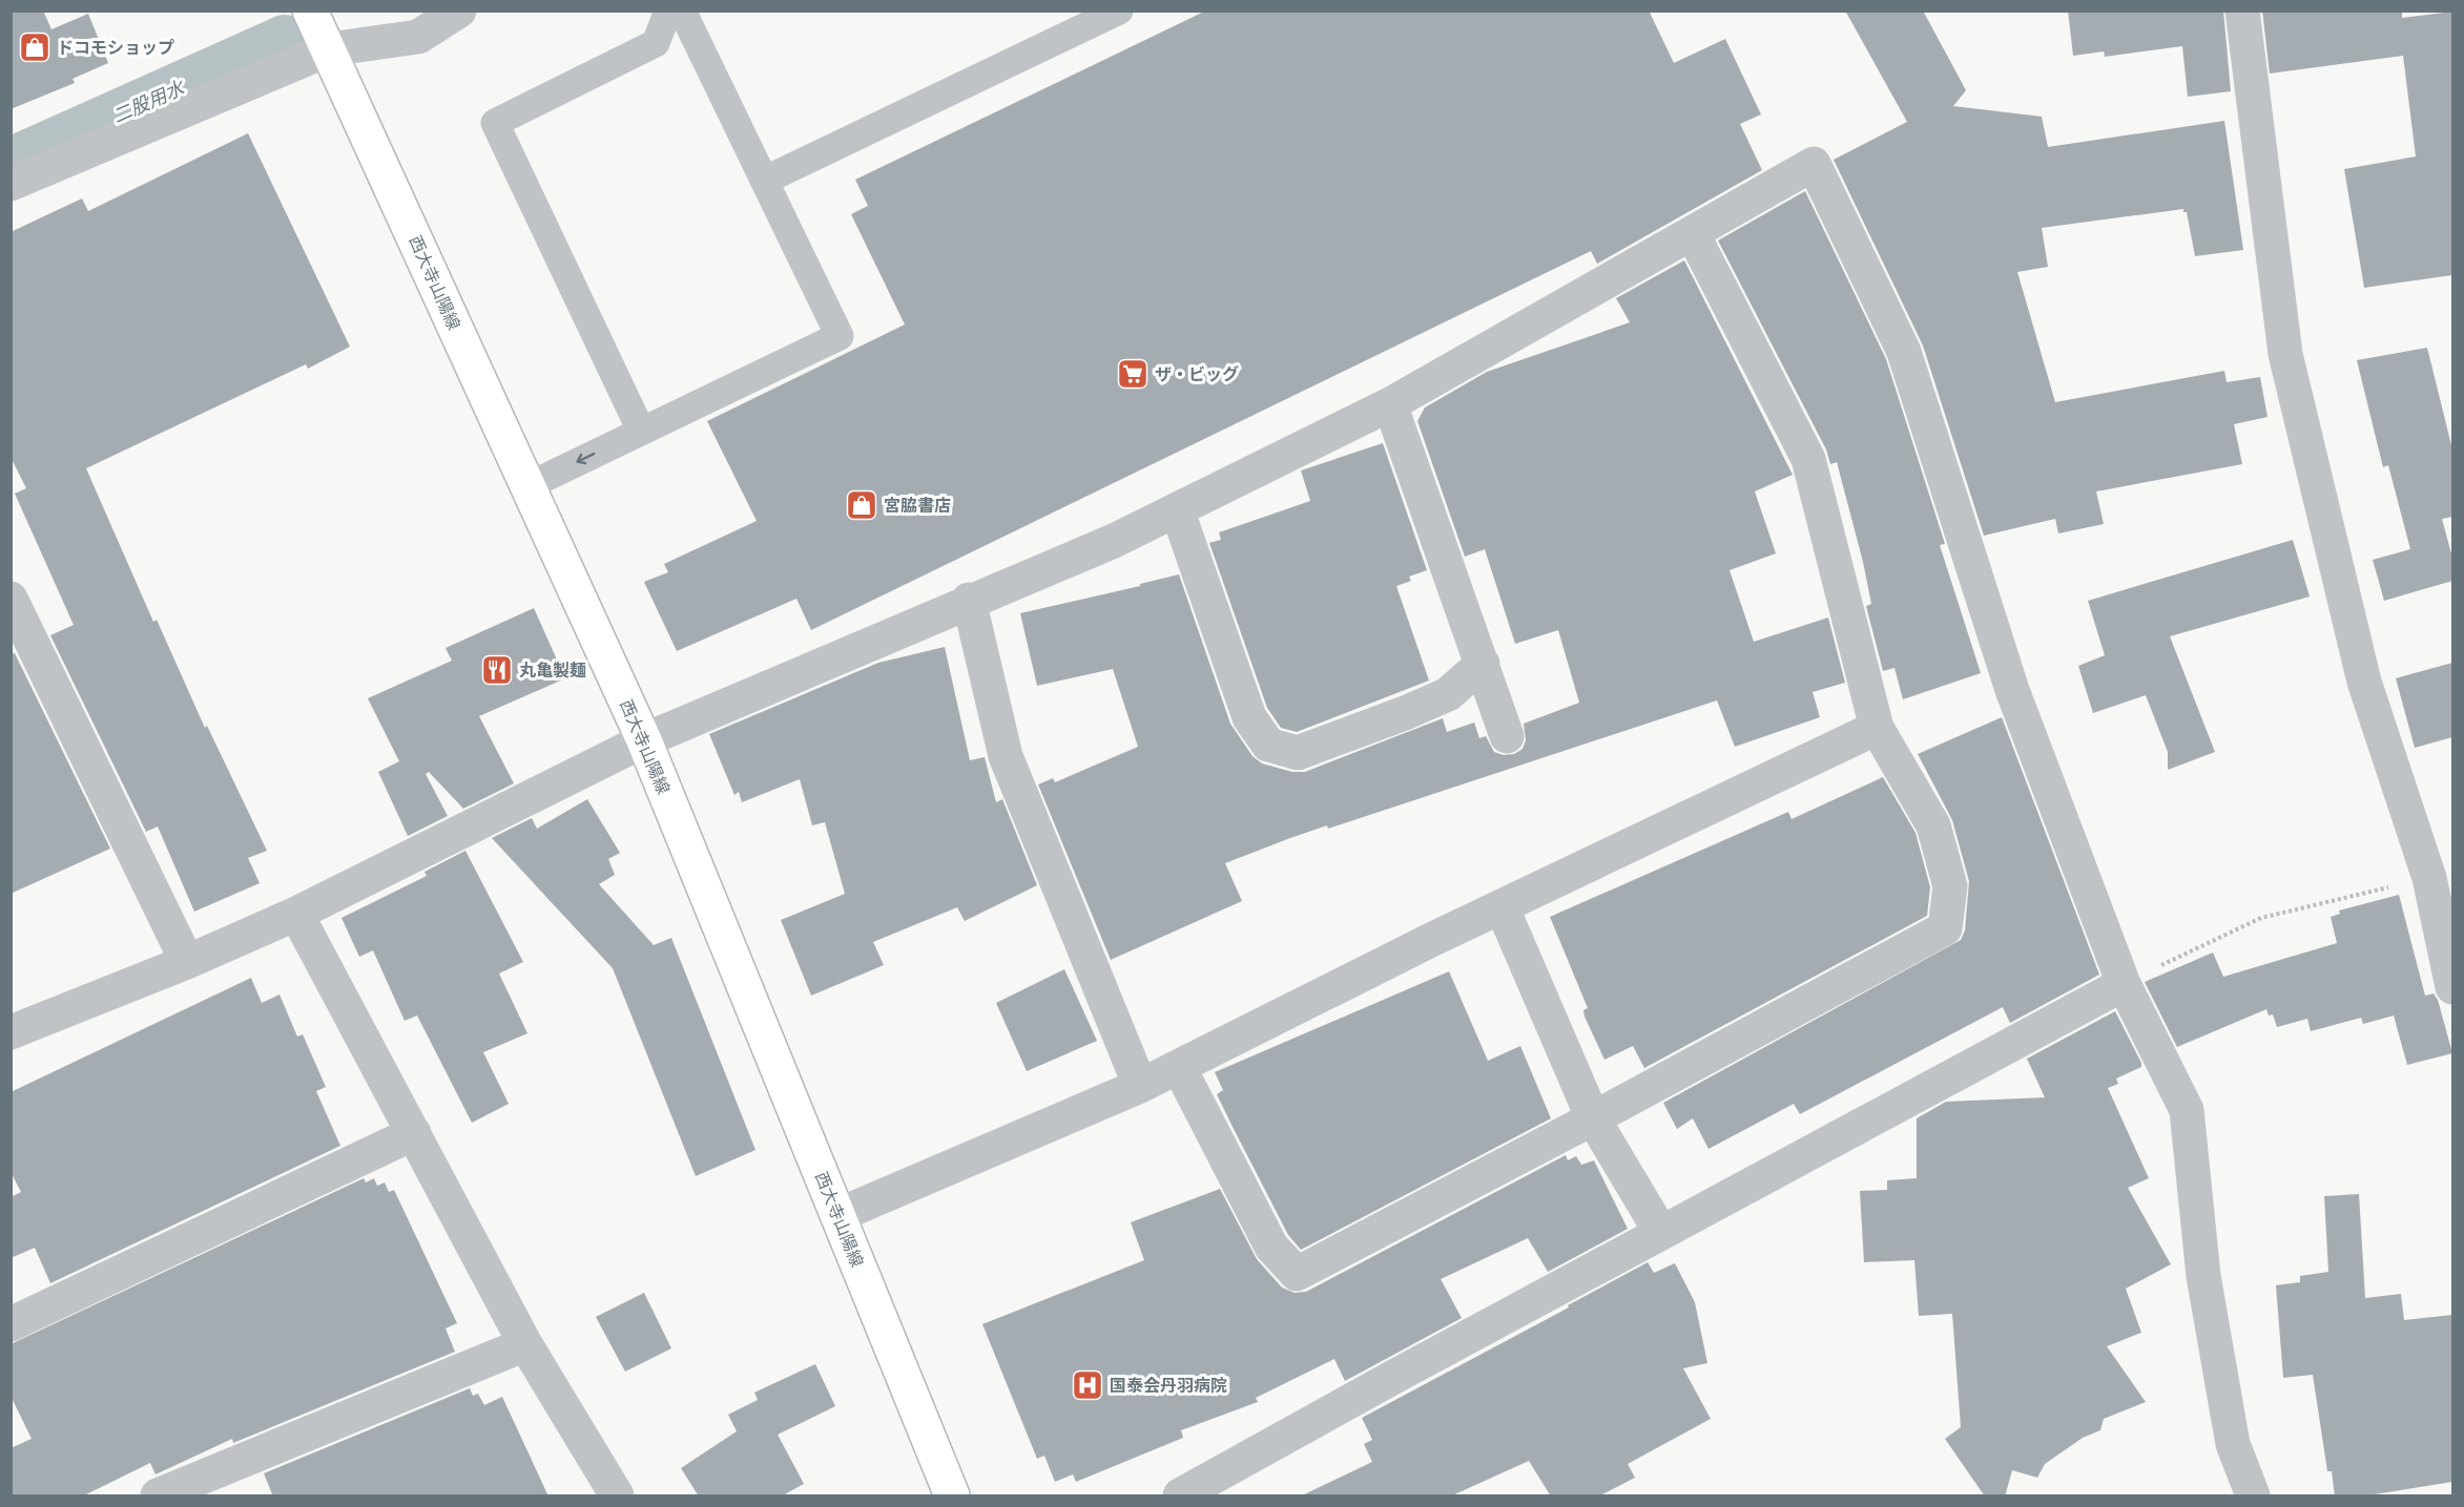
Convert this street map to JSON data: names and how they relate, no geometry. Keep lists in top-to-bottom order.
{
  "streets": {
    "main road": ["西大寺山陽線"]
  },
  "water": ["二股用水"],
  "places": {
    "shop": ["ドコモショップ", "宮脇書店"],
    "supermarket": ["ザ・ビッグ"],
    "restaurant": ["丸亀製麺"],
    "hospital": ["国泰会丹羽病院"]
  }
}
